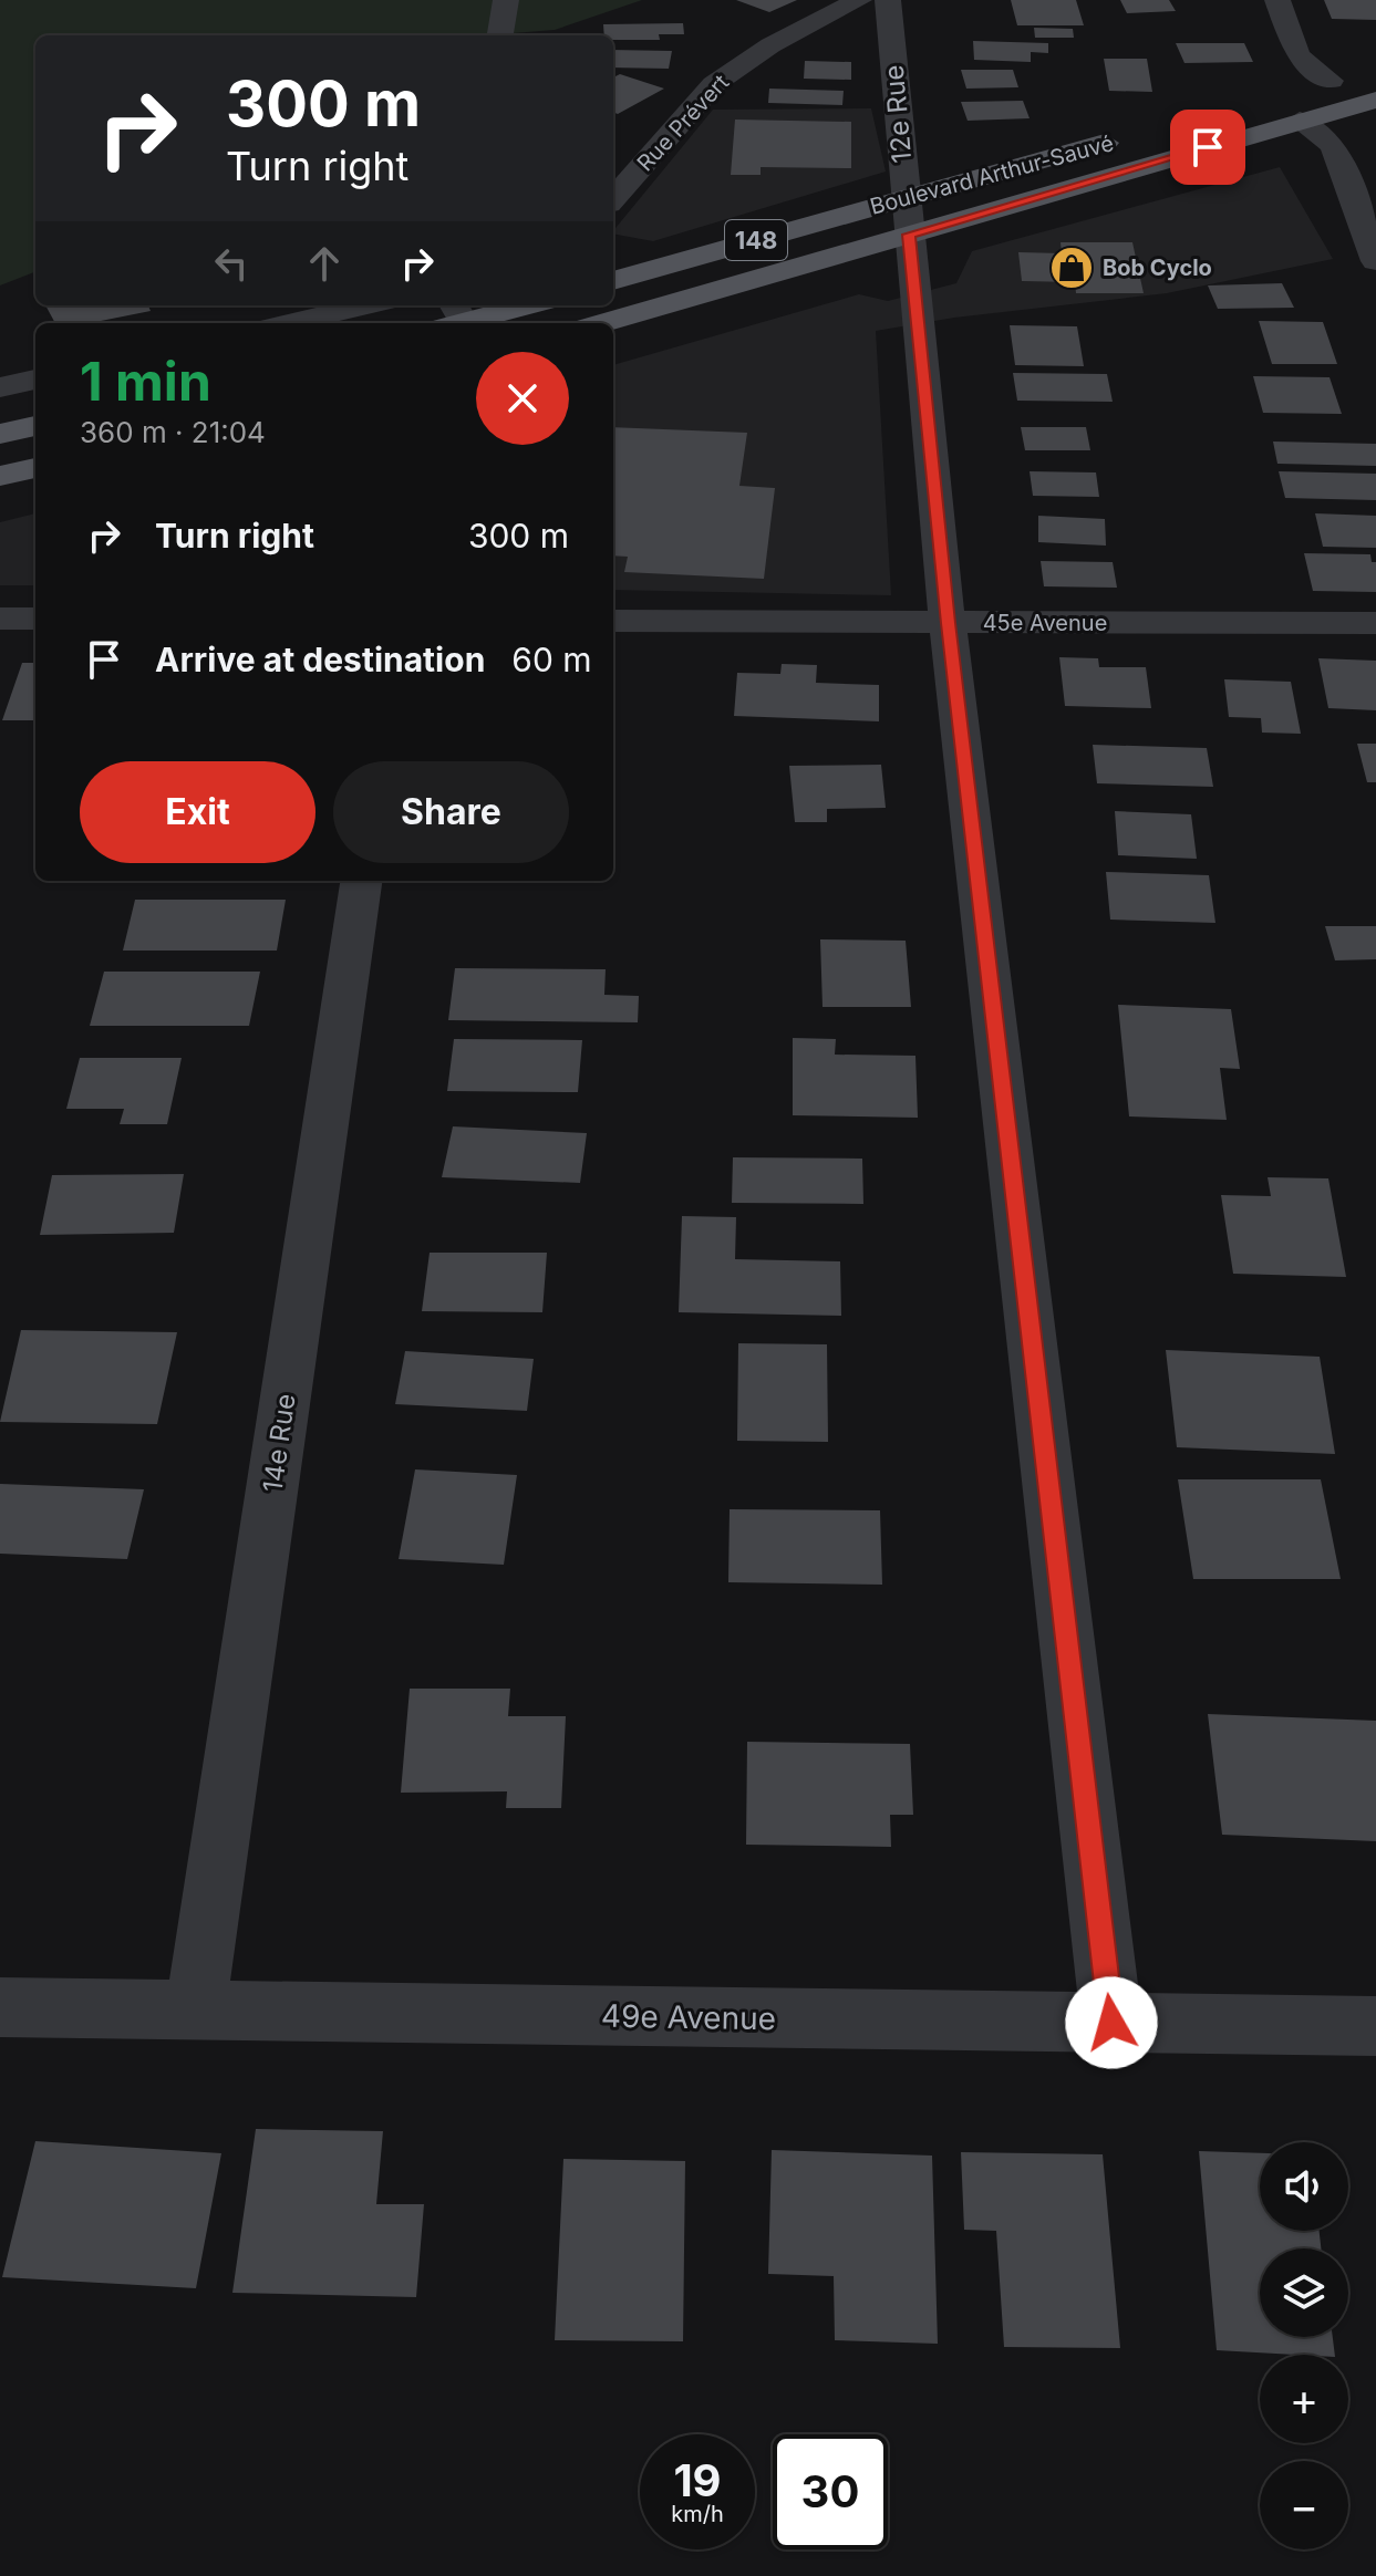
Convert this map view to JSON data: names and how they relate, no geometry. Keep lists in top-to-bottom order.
{
  "streets": {
    "main road": ["Boulevard Arthur-Sauvé", "148"],
    "street": [
      "12e Rue",
      "Rue Prévert",
      "45e Avenue",
      "14e Rue",
      "49e Avenue"
    ]
  },
  "crossings": [
    ["12e Rue", "Boulevard Arthur-Sauvé"],
    ["12e Rue", "45e Avenue"],
    ["12e Rue", "49e Avenue"],
    ["14e Rue", "49e Avenue"]
  ],
  "places": {
    "shop": ["Bob Cyclo"]
  },
  "page": {
    "turn": ["300 m", "Turn right"],
    "heading": ["1 min", "360 m · 21:04"],
    "list": [
      {
        "name": "Turn right",
        "value": "300 m"
      },
      {
        "name": "Arrive at destination",
        "value": "60 m"
      }
    ],
    "buttons": ["Exit", "Share"],
    "map_buttons": ["+", "−"],
    "speed": "19 km/h",
    "limit": "30"
  }
}
